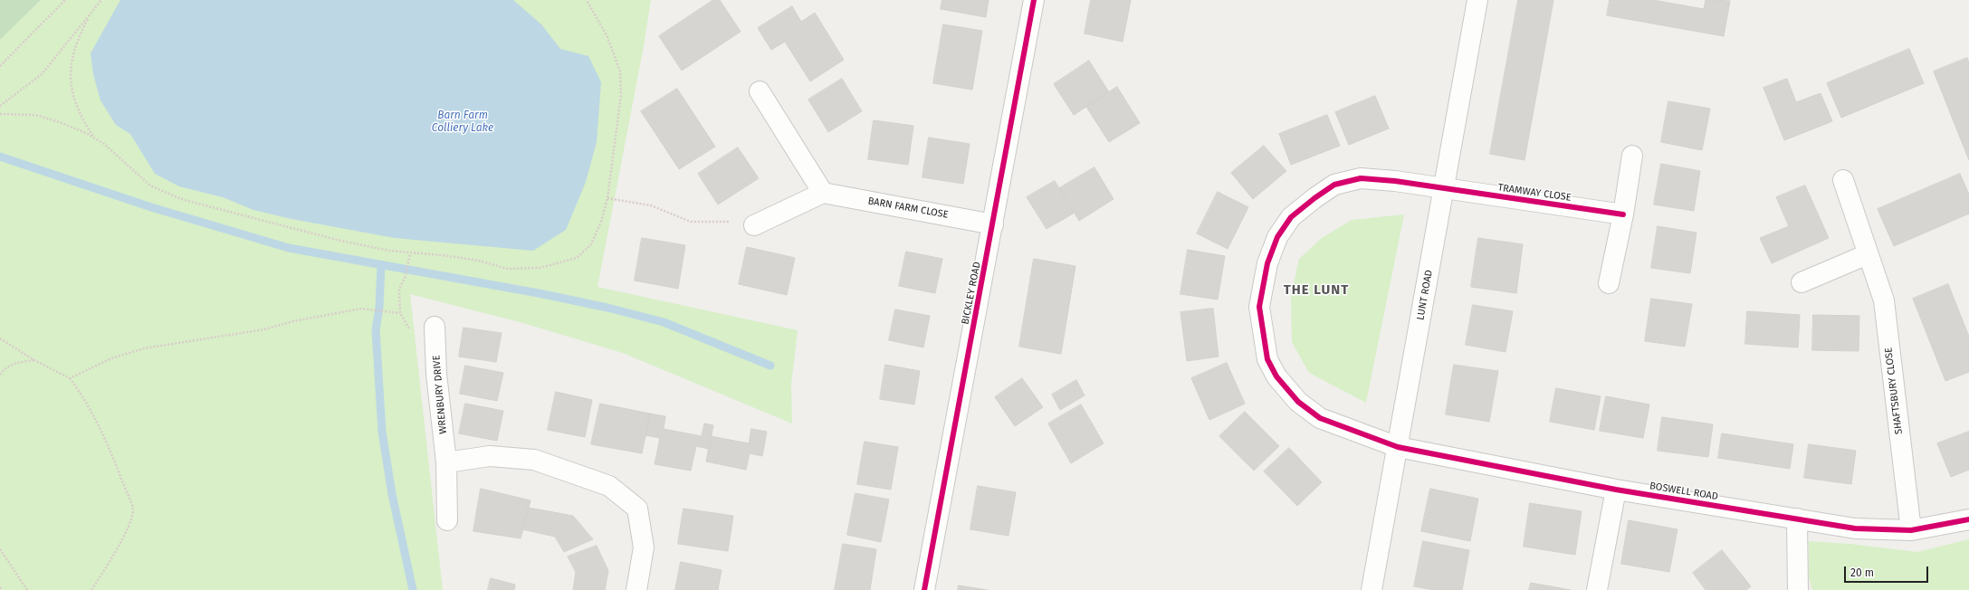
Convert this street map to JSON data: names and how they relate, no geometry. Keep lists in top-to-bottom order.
{
  "streets": {
    "street": [
      "TRAMWAY CLOSE",
      "BARN FARM CLOSE",
      "BICKLEY ROAD",
      "LUNT ROAD",
      "SHAFTSBURY CLOSE",
      "WRENBURY DRIVE",
      "BOSWELL ROAD"
    ]
  },
  "crossings": [
    ["TRAMWAY CLOSE", "LUNT ROAD"],
    ["TRAMWAY CLOSE", "BOSWELL ROAD"],
    ["BARN FARM CLOSE", "BICKLEY ROAD"],
    ["LUNT ROAD", "BOSWELL ROAD"],
    ["SHAFTSBURY CLOSE", "BOSWELL ROAD"]
  ],
  "districts": ["THE LUNT"],
  "water": ["Barn Farm Colliery Lake"],
  "scale_bar": "20 m"
}
